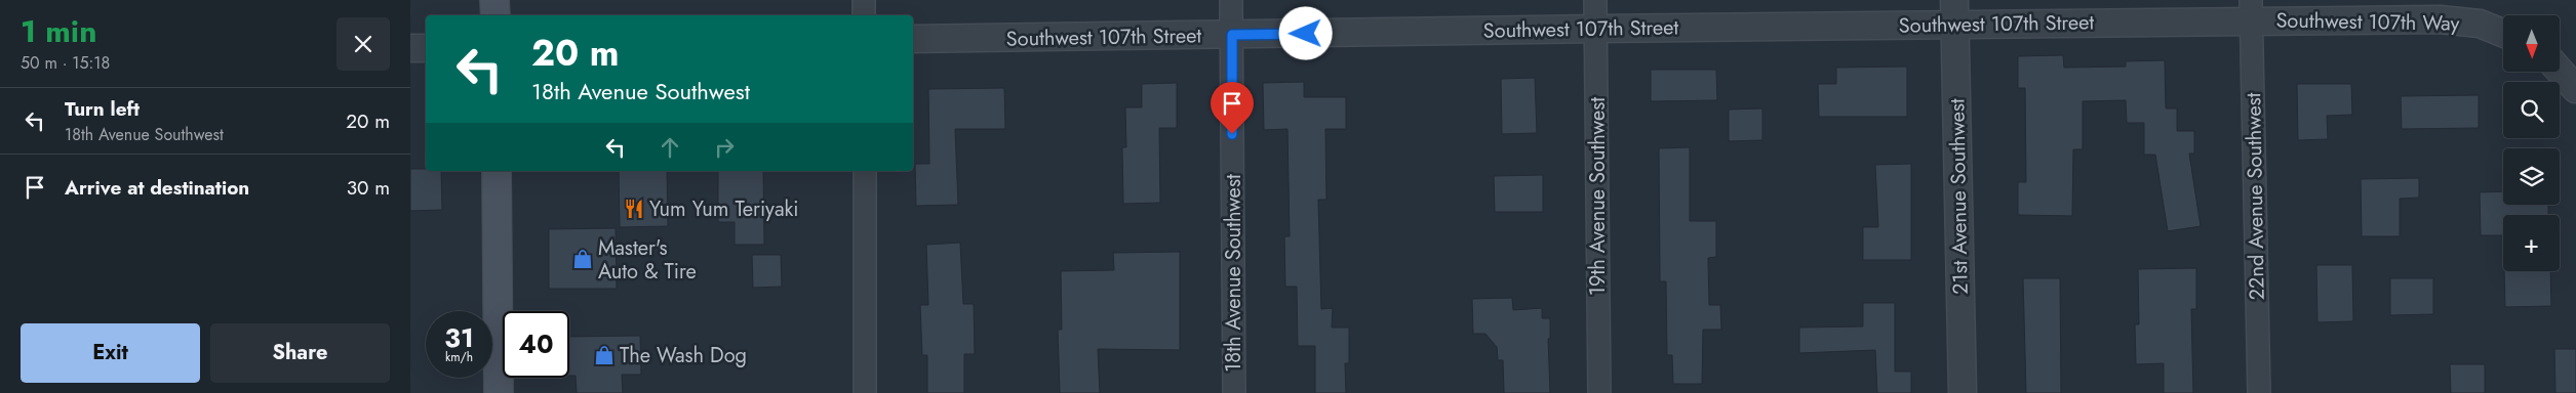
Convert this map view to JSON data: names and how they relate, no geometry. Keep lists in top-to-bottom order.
{
  "streets": {
    "street": [
      "Southwest 107th Way",
      "Southwest 107th Street",
      "19th Avenue Southwest",
      "21st Avenue Southwest",
      "22nd Avenue Southwest",
      "18th Avenue Southwest"
    ]
  },
  "crossings": [
    ["Southwest 107th Way", "Southwest 107th Street"],
    ["Southwest 107th Way", "22nd Avenue Southwest"],
    ["Southwest 107th Street", "19th Avenue Southwest"],
    ["Southwest 107th Street", "21st Avenue Southwest"],
    ["Southwest 107th Street", "22nd Avenue Southwest"],
    ["Southwest 107th Street", "18th Avenue Southwest"]
  ],
  "places": {
    "restaurant": ["Yum Yum Teriyaki"],
    "shop": ["Master's Auto & Tire", "The Wash Dog"]
  },
  "north": "bottom",
  "page": {
    "heading": ["1 min", "50 m · 15:18"],
    "map_buttons": "+",
    "turn": ["20 m", "18th Avenue Southwest"],
    "list": [
      {
        "name": "Turn left",
        "note": "18th Avenue Southwest",
        "value": "20 m"
      },
      {
        "name": "Arrive at destination",
        "value": "30 m"
      }
    ],
    "speed": "31 km/h",
    "limit": "40",
    "buttons": ["Exit", "Share"]
  }
}
